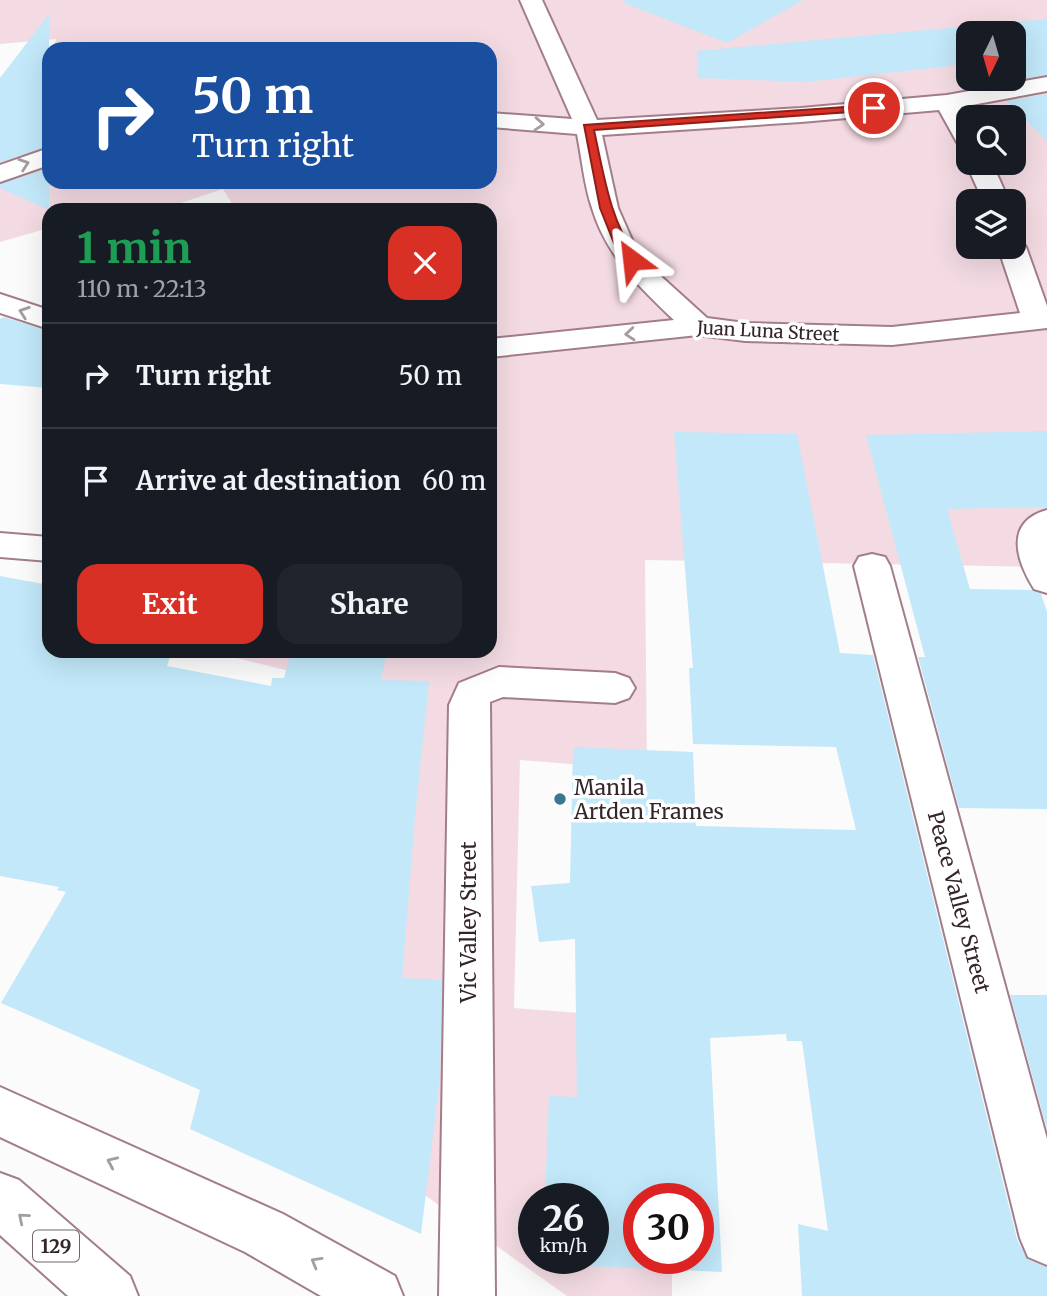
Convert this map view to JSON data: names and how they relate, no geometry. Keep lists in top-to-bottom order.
{
  "streets": {
    "street": [
      "Juan Luna Street",
      "Peace Valley Street",
      "Vic Valley Street",
      "129"
    ]
  },
  "places": ["Manila Artden Frames"],
  "north": "bottom",
  "page": {
    "turn": ["50 m", "Turn right"],
    "heading": ["1 min", "110 m · 22:13"],
    "list": [
      {
        "name": "Turn right",
        "value": "50 m"
      },
      {
        "name": "Arrive at destination",
        "value": "60 m"
      }
    ],
    "buttons": ["Exit", "Share"],
    "speed": "26 km/h",
    "limit": "30"
  }
}
